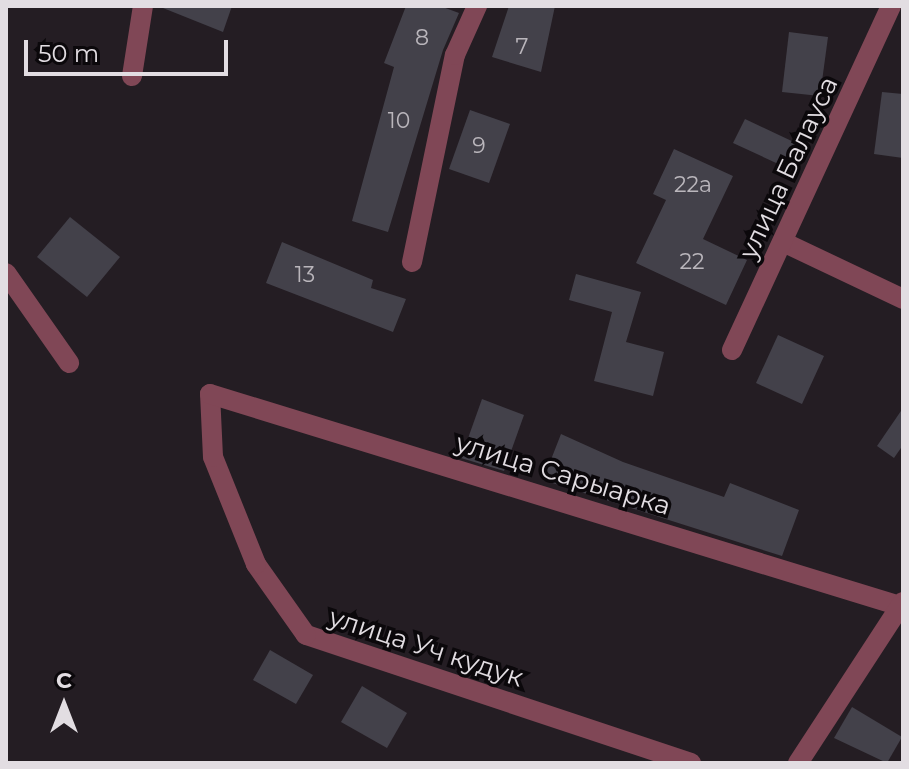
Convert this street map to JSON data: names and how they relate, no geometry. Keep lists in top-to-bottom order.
{
  "streets": {
    "street": ["улица Балауса", "улица Сарыарка", "улица Уч кудук"]
  },
  "crossings": [
    ["улица Сарыарка", "улица Уч кудук"]
  ],
  "house_numbers": [
    "8",
    "7",
    "10",
    "9",
    "22а",
    "22",
    "13"
  ],
  "scale_bar": "50 m",
  "north": "top"
}
